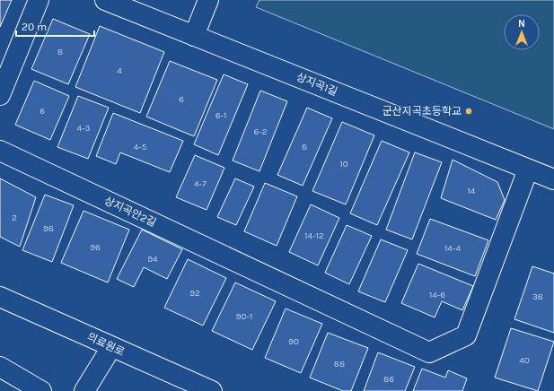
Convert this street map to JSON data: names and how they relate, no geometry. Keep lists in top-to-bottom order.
{
  "streets": {
    "street": ["상지곡1길", "상지곡안2길", "의료원로"]
  },
  "crossings": [
    ["상지곡1길", "상지곡안2길"]
  ],
  "places": ["군산지곡초등학교"],
  "house_numbers": [
    "8",
    "4",
    "6",
    "6",
    "6-1",
    "4-3",
    "6-2",
    "4-5",
    "8",
    "10",
    "4-7",
    "14",
    "2",
    "98",
    "14-12",
    "96",
    "14-4",
    "94",
    "92",
    "14-6",
    "38",
    "90-1",
    "90",
    "40",
    "88",
    "86"
  ],
  "scale_bar": "20 m",
  "north": "top"
}
